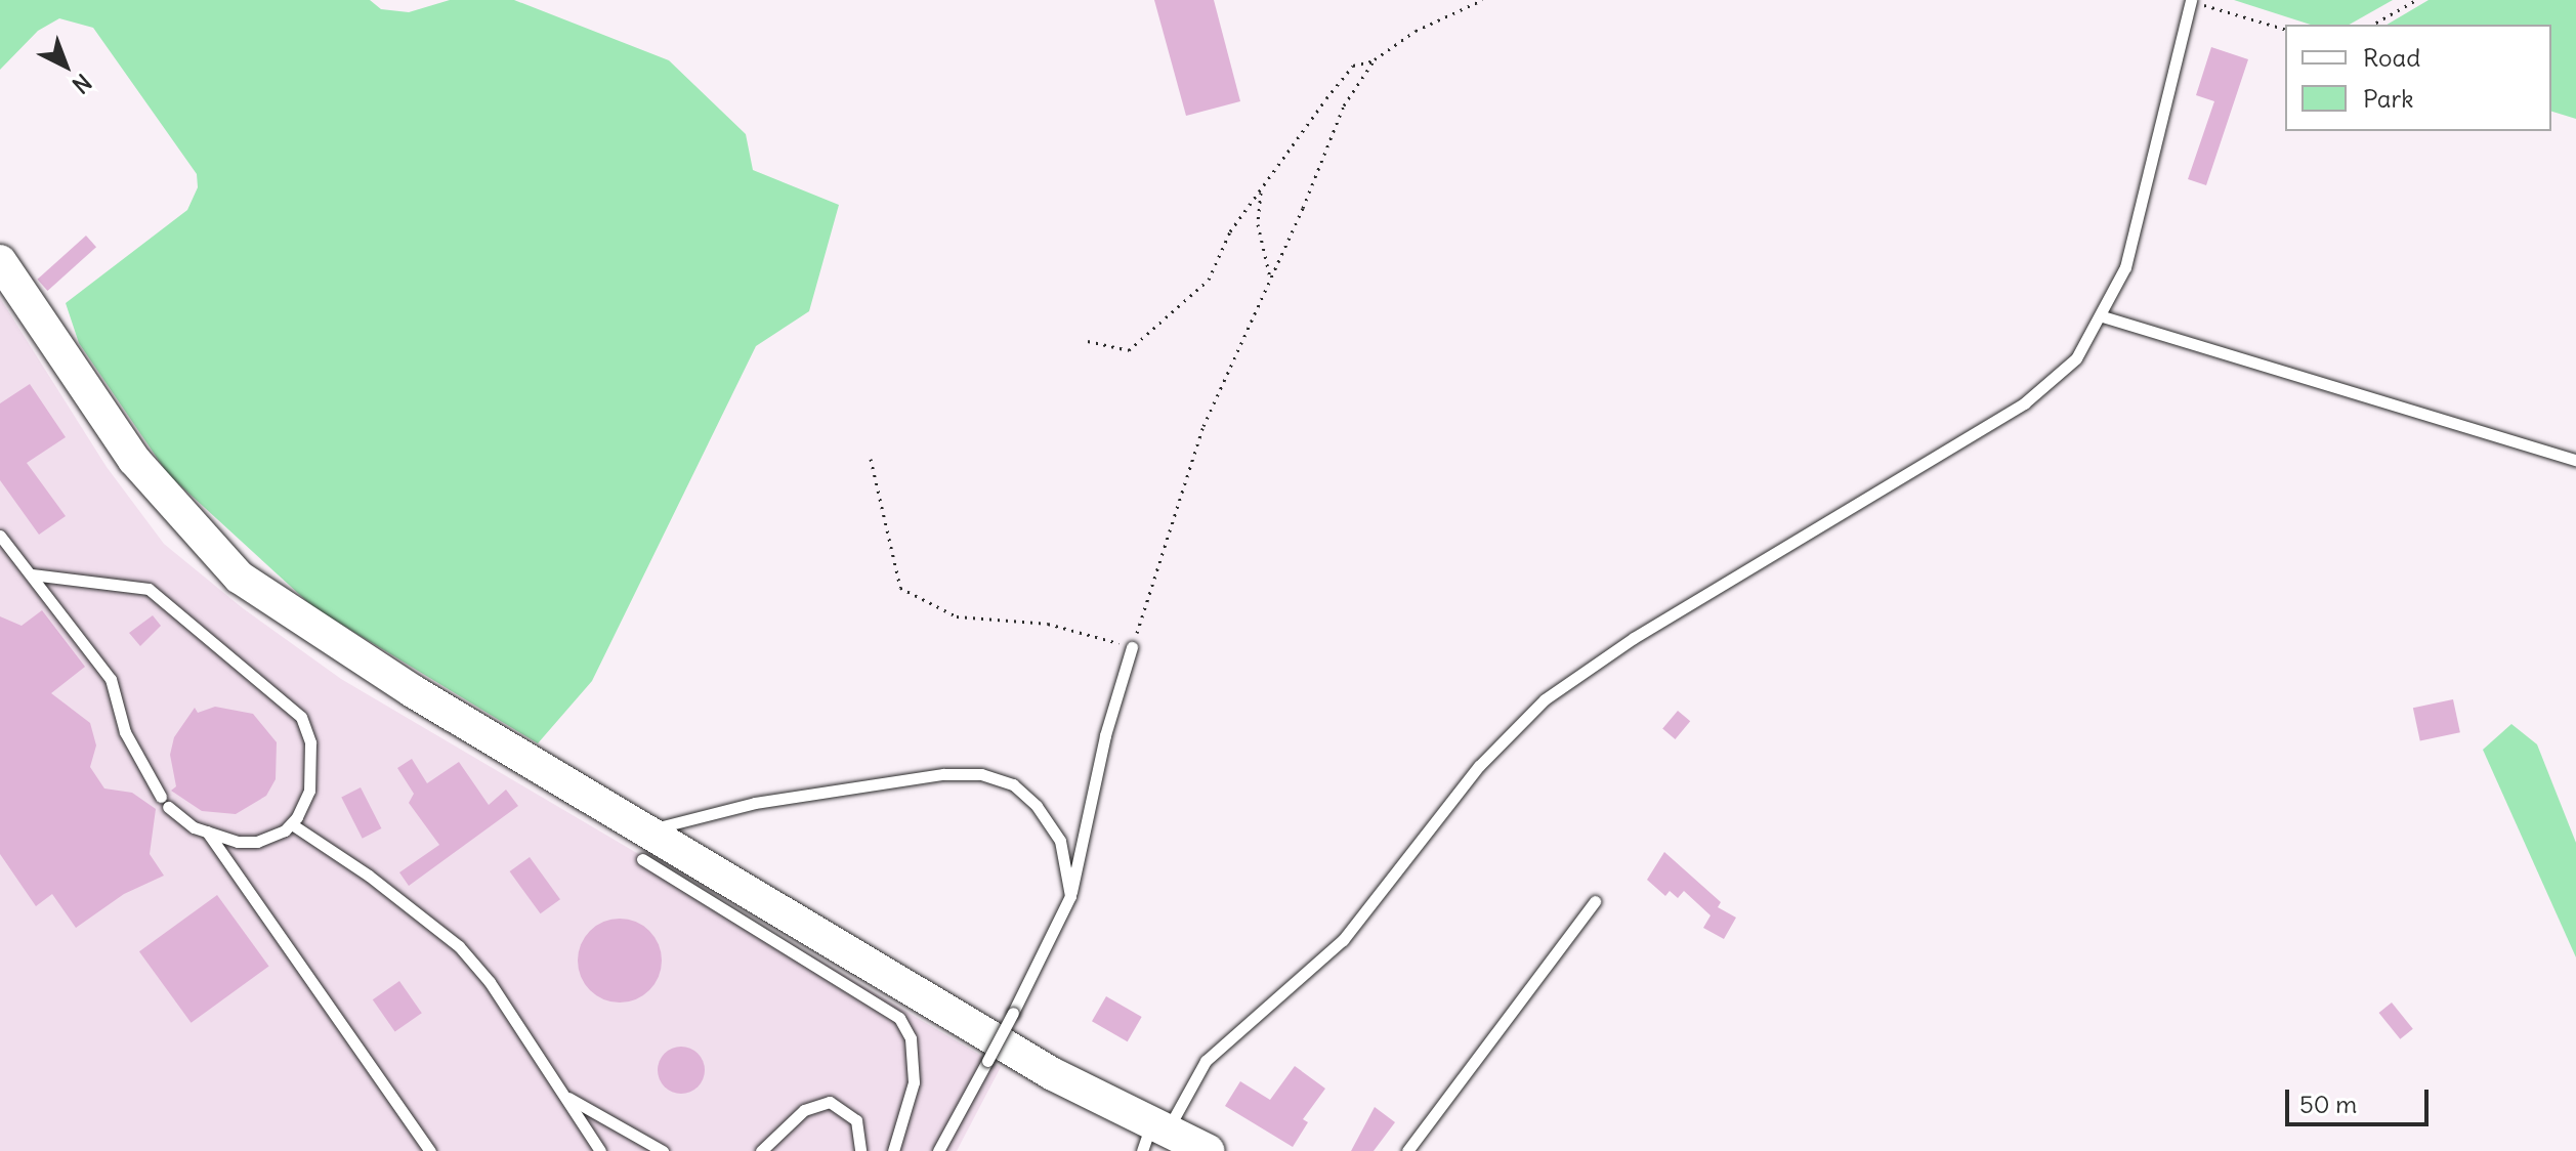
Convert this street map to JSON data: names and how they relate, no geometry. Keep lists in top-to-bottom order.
{
  "legend": ["Road", "Park"],
  "scale_bar": "50 m",
  "north": "bottom right"
}
